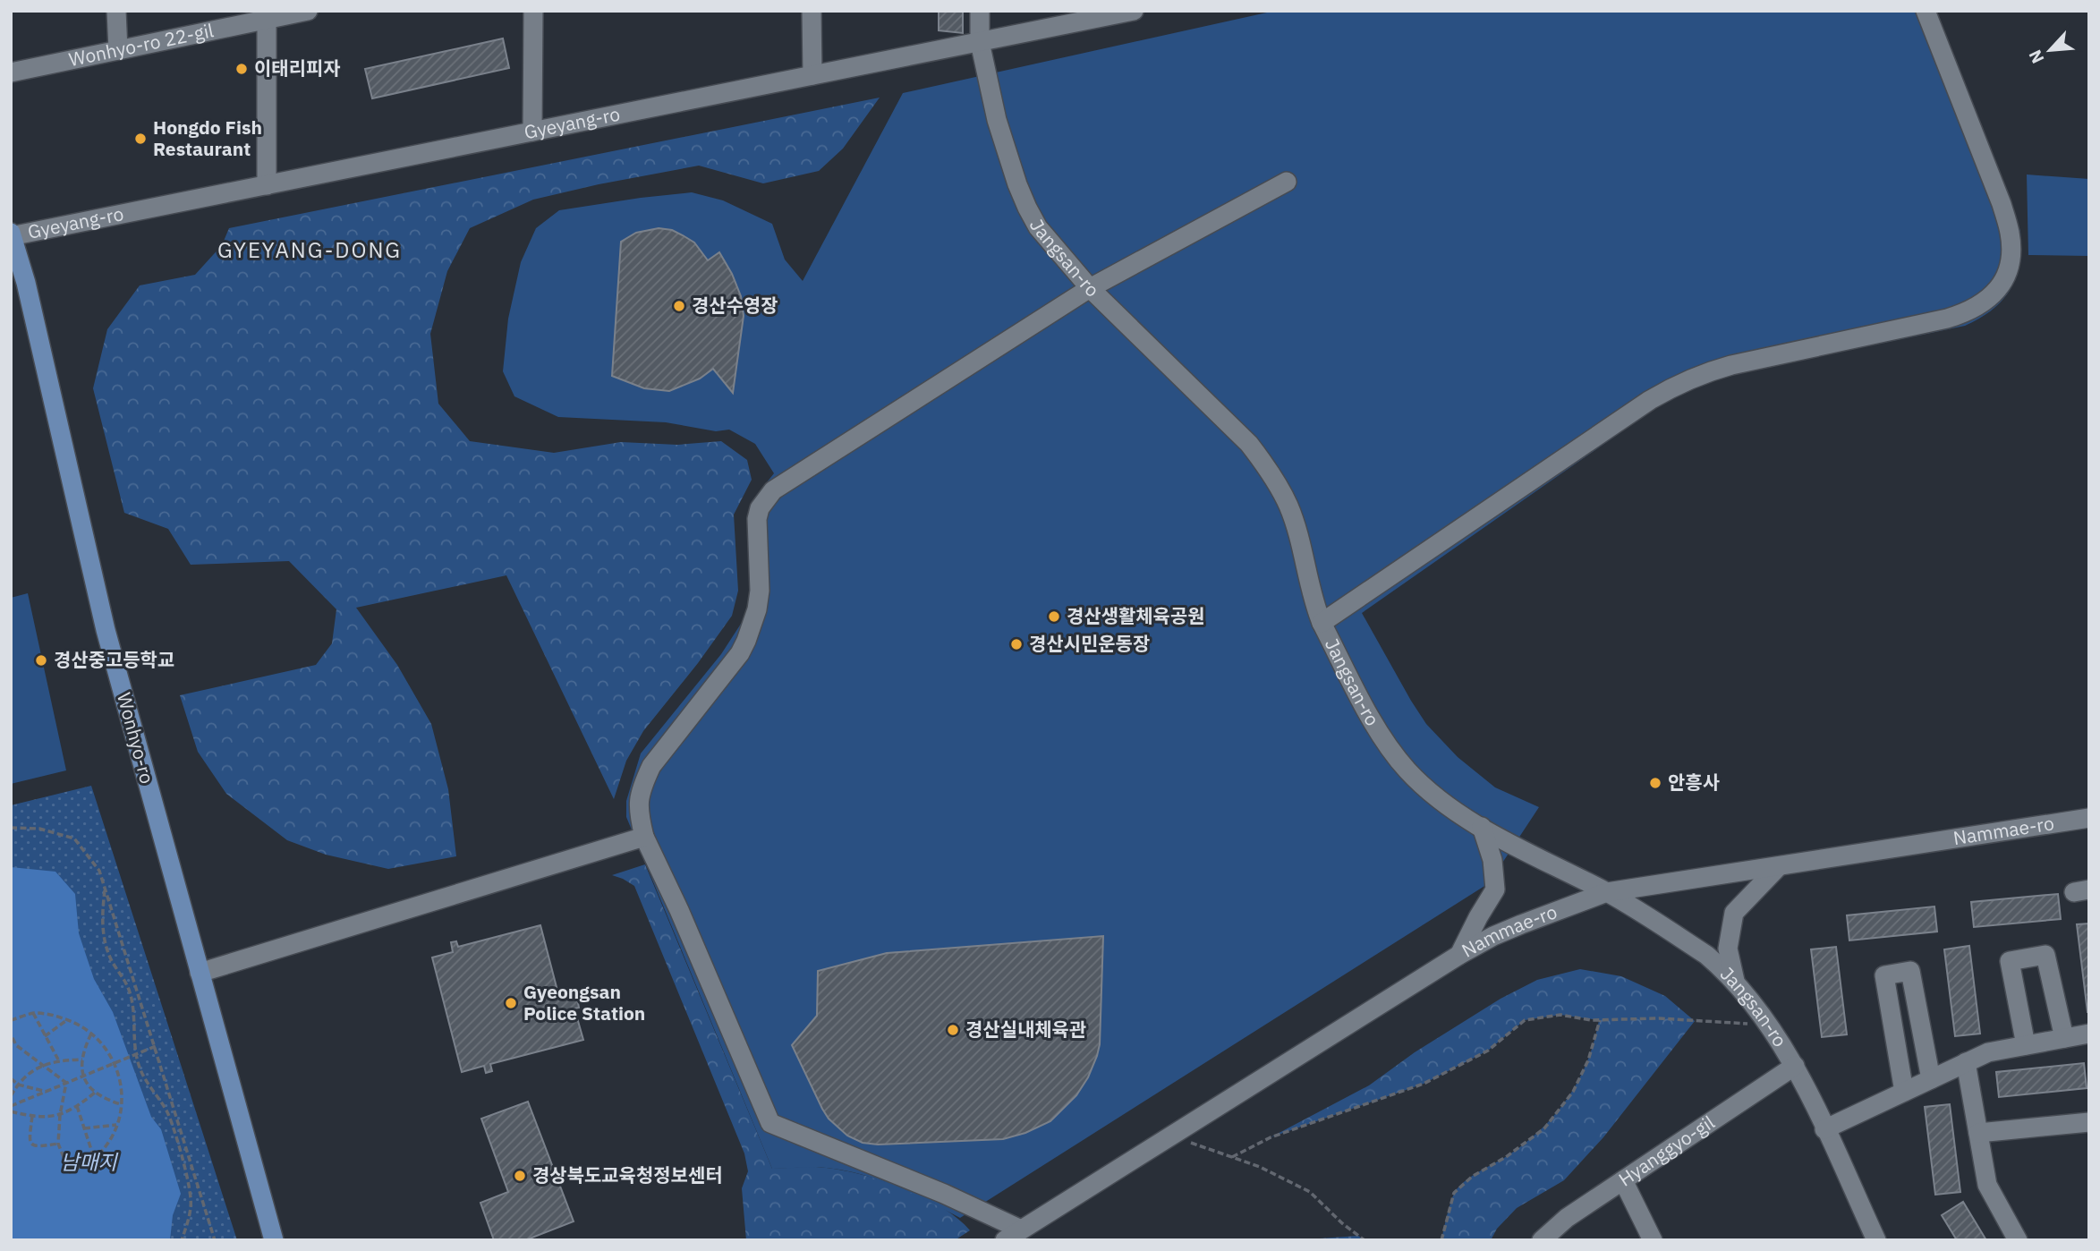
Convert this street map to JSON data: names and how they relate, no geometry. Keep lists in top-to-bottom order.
{
  "streets": {
    "main road": ["Wonhyo-ro"],
    "street": [
      "Wonhyo-ro 22-gil",
      "Gyeyang-ro",
      "Jangsan-ro",
      "Nammae-ro",
      "Hyanggyo-gil"
    ]
  },
  "crossings": [
    ["Gyeyang-ro", "Jangsan-ro"],
    ["Gyeyang-ro", "Wonhyo-ro"],
    ["Jangsan-ro", "Nammae-ro"],
    ["Jangsan-ro", "Hyanggyo-gil"]
  ],
  "districts": ["GYEYANG-DONG"],
  "water": ["남매지"],
  "places": [
    "이태리피자",
    "Hongdo Fish Restaurant",
    "경산수영장",
    "경산생활체육공원",
    "경산시민운동장",
    "경산중고등학교",
    "안흥사",
    "Gyeongsan Police Station",
    "경산실내체육관",
    "경상북도교육청정보센터"
  ],
  "north": "bottom left"
}
